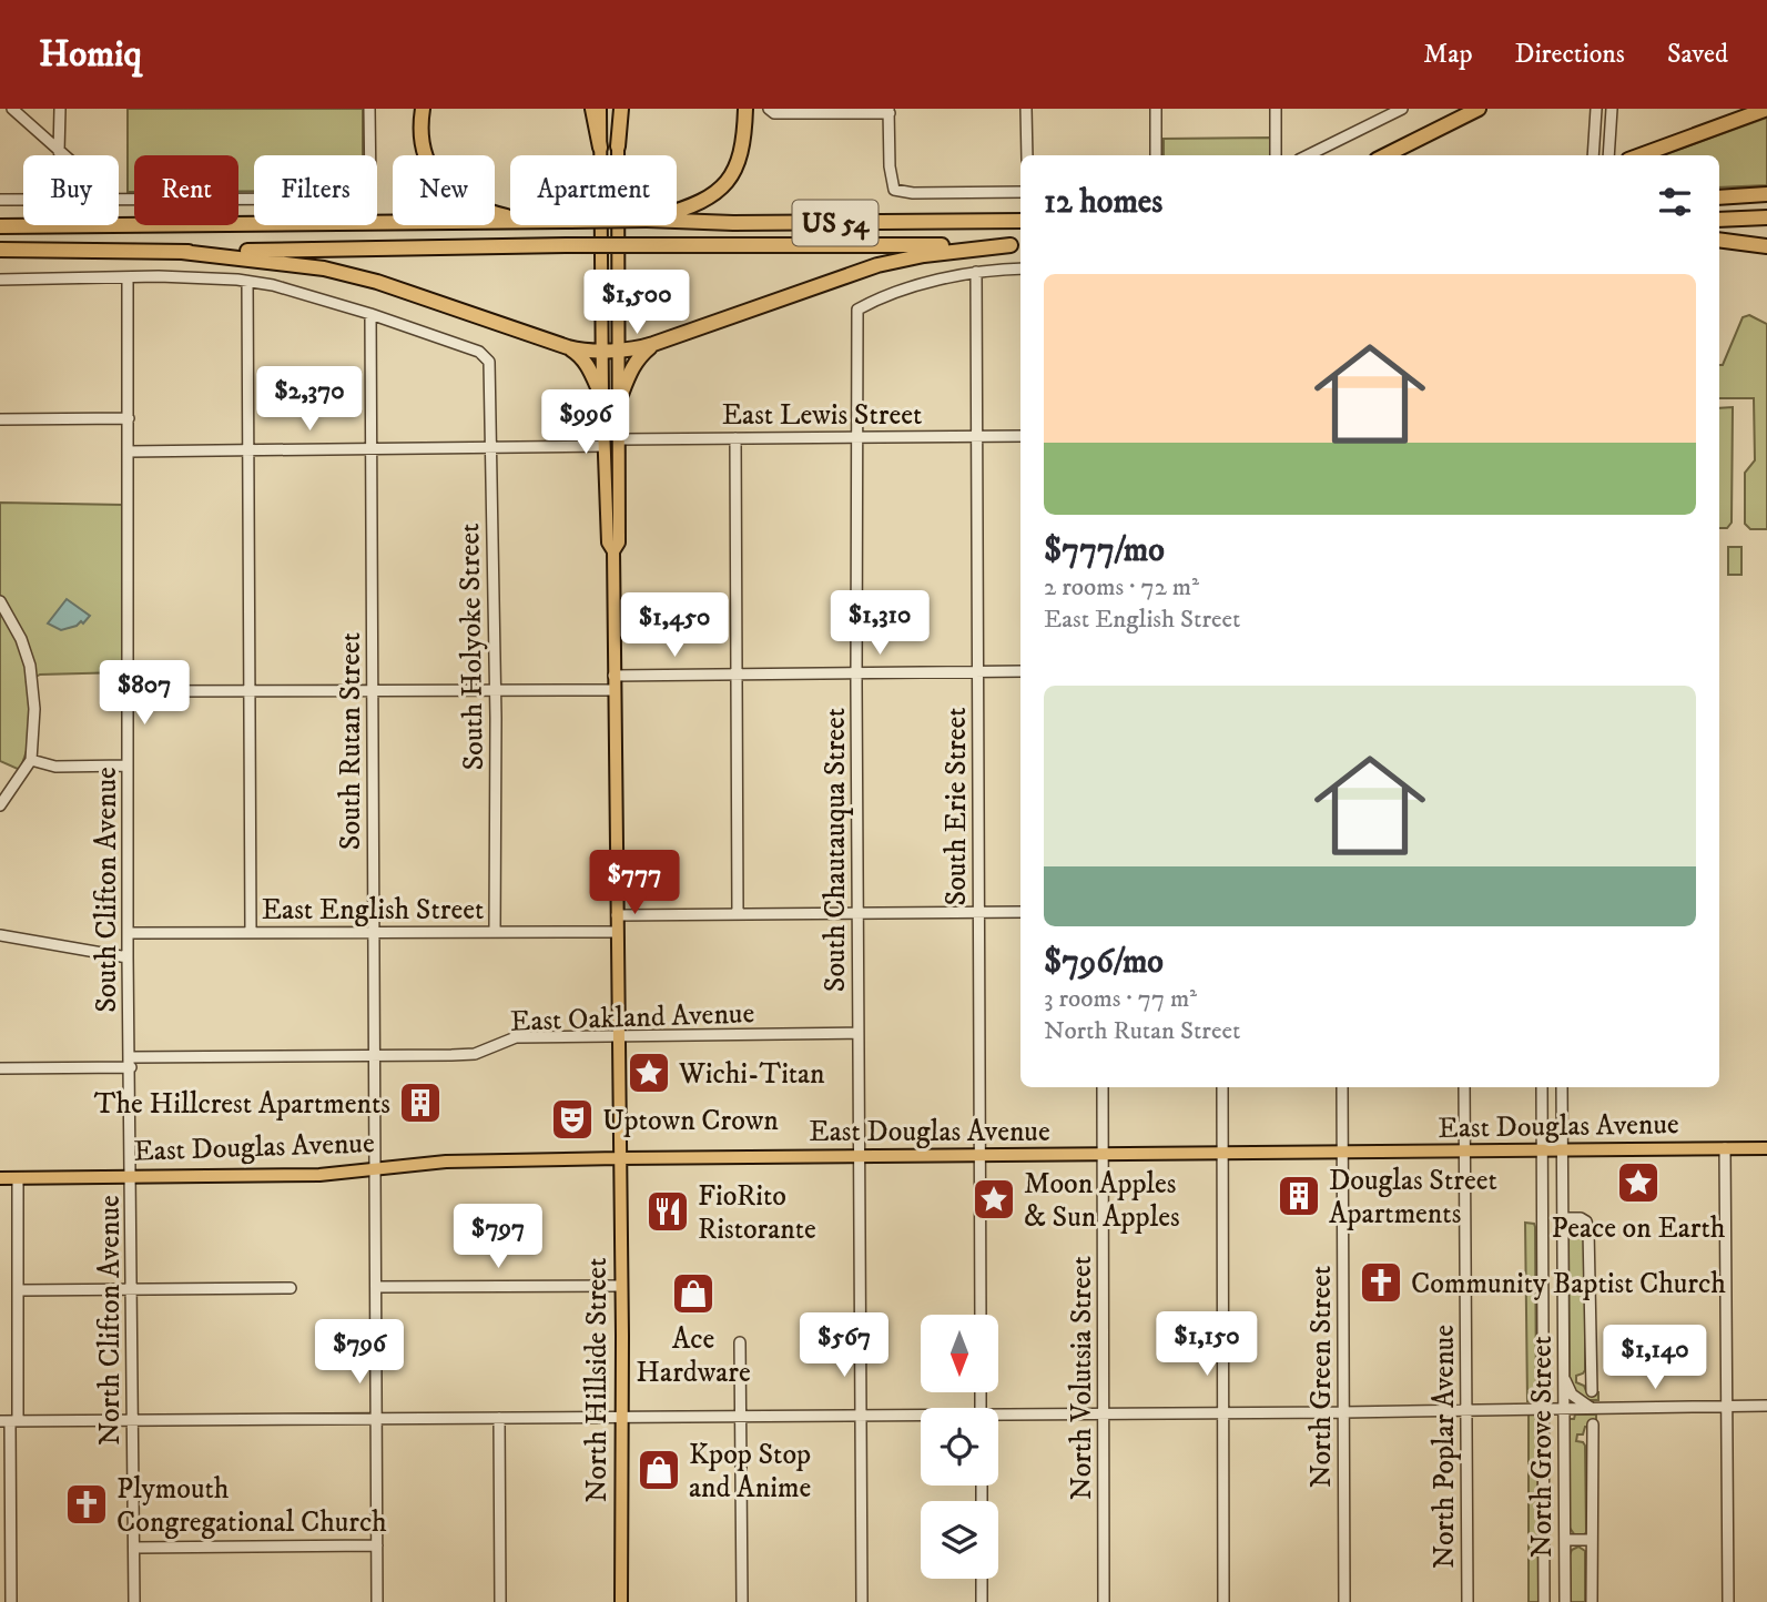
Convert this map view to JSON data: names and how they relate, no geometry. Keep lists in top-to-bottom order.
{
  "streets": {
    "highway": ["US 54"],
    "main road": ["East Douglas Avenue", "North Hillside Street"],
    "street": [
      "East Lewis Street",
      "South Holyoke Street",
      "South Rutan Street",
      "South Erie Street",
      "South Chautauqua Street",
      "South Clifton Avenue",
      "East English Street",
      "East Oakland Avenue",
      "North Clifton Avenue",
      "North Green Street",
      "North Volutsia Street",
      "North Poplar Avenue",
      "North Grove Street"
    ]
  },
  "crossings": [
    ["East Lewis Street", "South Erie Street"],
    ["East Lewis Street", "South Chautauqua Street"],
    ["South Holyoke Street", "South Rutan Street"],
    ["South Holyoke Street", "East English Street"],
    ["South Rutan Street", "East English Street"],
    ["South Rutan Street", "East Oakland Avenue"],
    ["South Rutan Street", "East Douglas Avenue"],
    ["South Erie Street", "South Chautauqua Street"],
    ["South Erie Street", "East Douglas Avenue"],
    ["South Chautauqua Street", "East Oakland Avenue"],
    ["South Chautauqua Street", "East Douglas Avenue"],
    ["South Clifton Avenue", "East English Street"],
    ["South Clifton Avenue", "East Oakland Avenue"],
    ["South Clifton Avenue", "East Douglas Avenue"],
    ["South Clifton Avenue", "North Clifton Avenue"],
    ["East English Street", "North Hillside Street"],
    ["East Oakland Avenue", "North Hillside Street"],
    ["East Douglas Avenue", "North Clifton Avenue"],
    ["East Douglas Avenue", "North Green Street"],
    ["East Douglas Avenue", "North Volutsia Street"],
    ["East Douglas Avenue", "North Hillside Street"],
    ["East Douglas Avenue", "North Poplar Avenue"],
    ["East Douglas Avenue", "North Grove Street"]
  ],
  "places": {
    "place": ["Wichi-Titan", "Peace on Earth", "Moon Apples & Sun Apples"],
    "building": ["The Hillcrest Apartments", "Douglas Street Apartments"],
    "theatre": ["Uptown Crown"],
    "restaurant": ["FioRito Ristorante"],
    "church": ["Community Baptist Church", "Plymouth Congregational Church"],
    "shop": ["Ace Hardware", "Kpop Stop and Anime"]
  },
  "north": "bottom",
  "page": {
    "header": "Homiq",
    "nav": ["Map", "Directions", "Saved"],
    "chip": [
      "Buy",
      "Rent",
      "Filters",
      "New",
      "Apartment"
    ],
    "heading": "12 homes",
    "list": [
      {
        "name": "$777/mo",
        "note": "2 rooms · 72 m² · East English Street"
      },
      {
        "name": "$796/mo",
        "note": "3 rooms · 77 m² · North Rutan Street"
      }
    ],
    "price": [
      "$1,500",
      "$2,370",
      "$996",
      "$1,310",
      "$1,450",
      "$807",
      "$777",
      "$797",
      "$1,150",
      "$567",
      "$796",
      "$1,140"
    ]
  }
}
